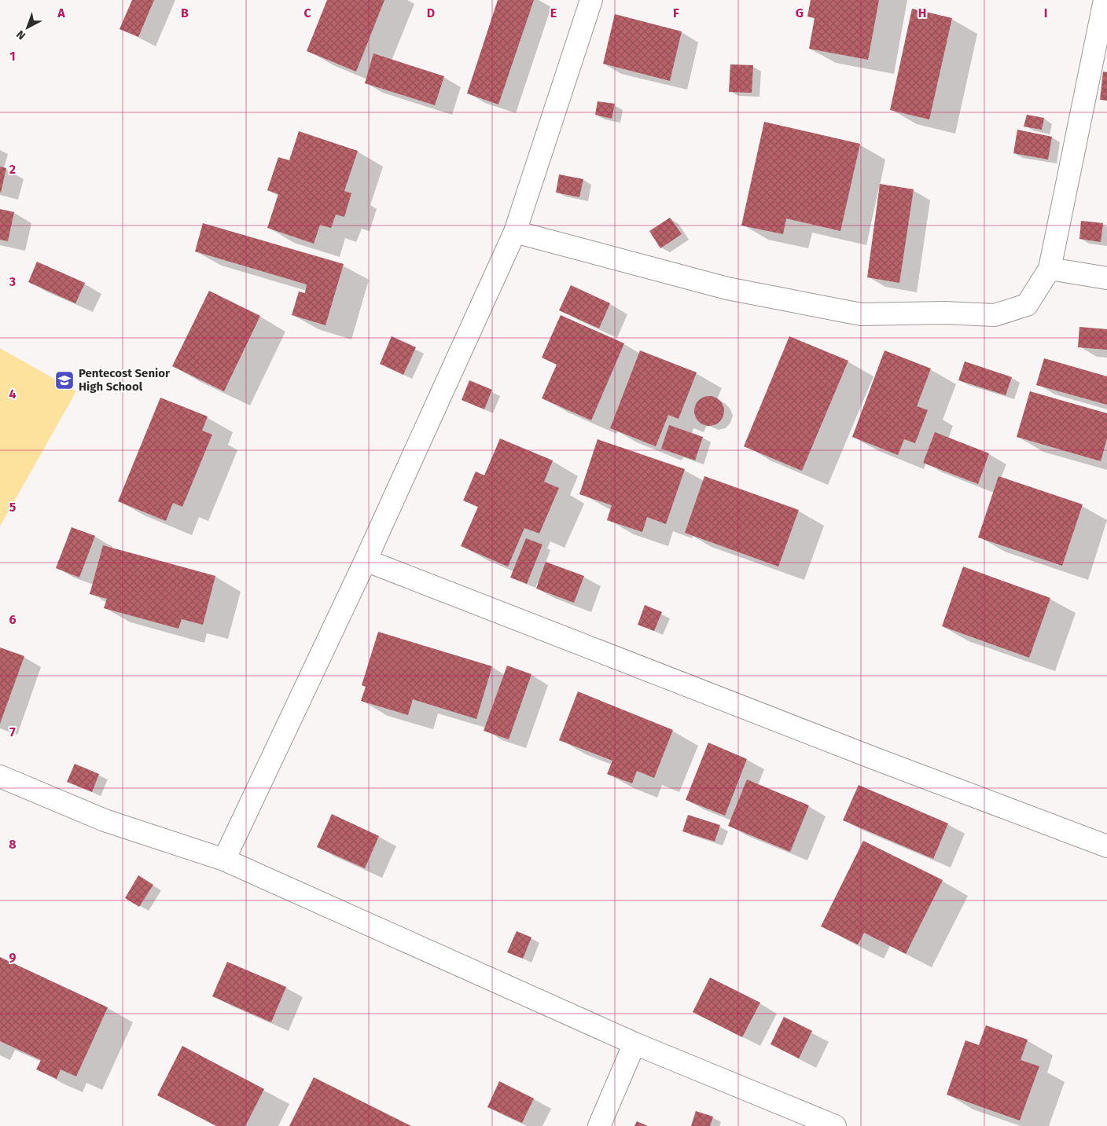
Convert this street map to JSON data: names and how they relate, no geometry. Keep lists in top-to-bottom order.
{
  "places": {
    "school or university": ["Pentecost Senior High School"]
  },
  "north": "bottom left",
  "grid": {
    "columns": [
      "A",
      "B",
      "C",
      "D",
      "E",
      "F",
      "G",
      "H",
      "I"
    ],
    "rows": [
      "1",
      "2",
      "3",
      "4",
      "5",
      "6",
      "7",
      "8",
      "9"
    ]
  }
}
